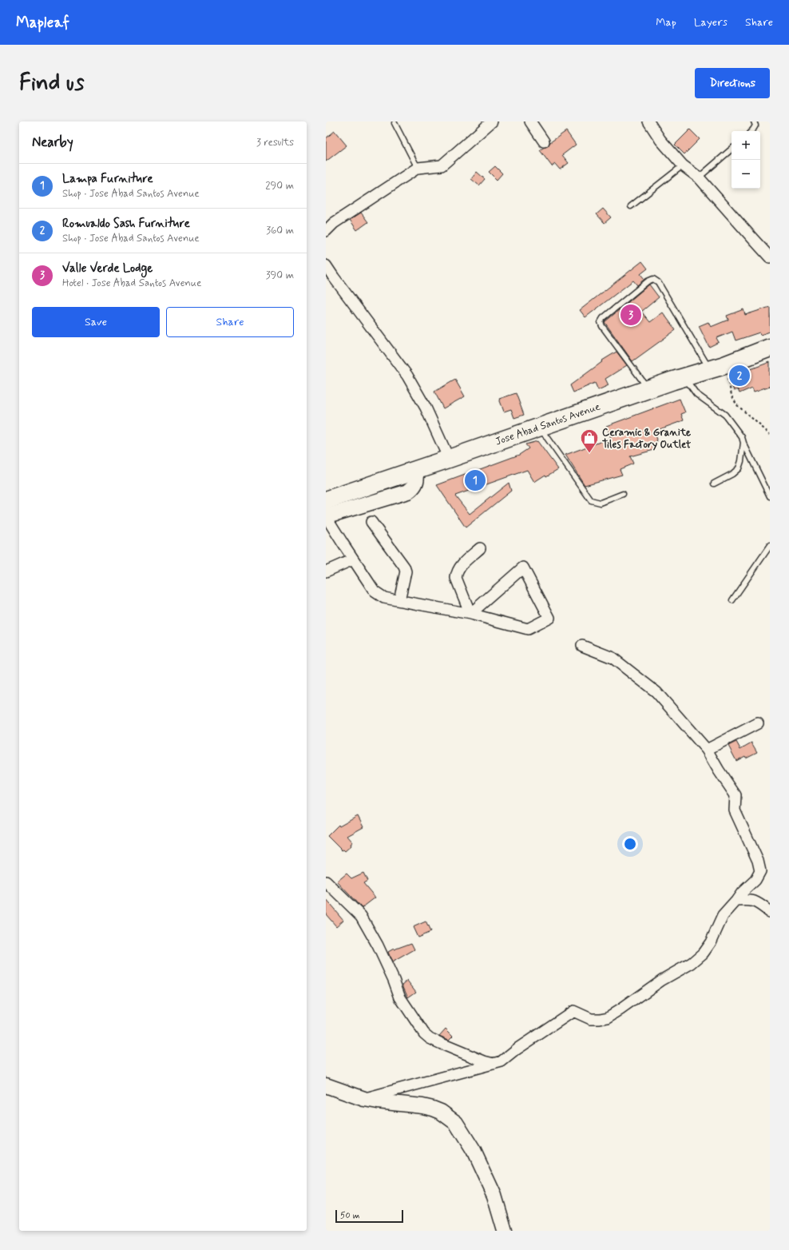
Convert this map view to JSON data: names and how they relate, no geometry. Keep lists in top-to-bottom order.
{
  "streets": {
    "highway": ["Jose Abad Santos Avenue"]
  },
  "places": {
    "shop": ["Ceramic & Granite Tiles Factory Outlet"]
  },
  "scale_bar": "50 m",
  "page": {
    "header": "Mapleaf",
    "nav": ["Map", "Layers", "Share"],
    "buttons": [
      "Directions",
      ["Save", "Share"]
    ],
    "title": "Find us",
    "heading": ["Nearby", "3 results"],
    "map_buttons": ["+", "−"],
    "list": [
      {
        "mark": "1",
        "name": "Lampa Furniture",
        "note": "Shop · Jose Abad Santos Avenue",
        "value": "290 m"
      },
      {
        "mark": "2",
        "name": "Romualdo Sash Furniture",
        "note": "Shop · Jose Abad Santos Avenue",
        "value": "360 m"
      },
      {
        "mark": "3",
        "name": "Valle Verde Lodge",
        "note": "Hotel · Jose Abad Santos Avenue",
        "value": "390 m"
      }
    ],
    "pins": ["3", "2", "1"],
    "scale": "50 m"
  }
}
